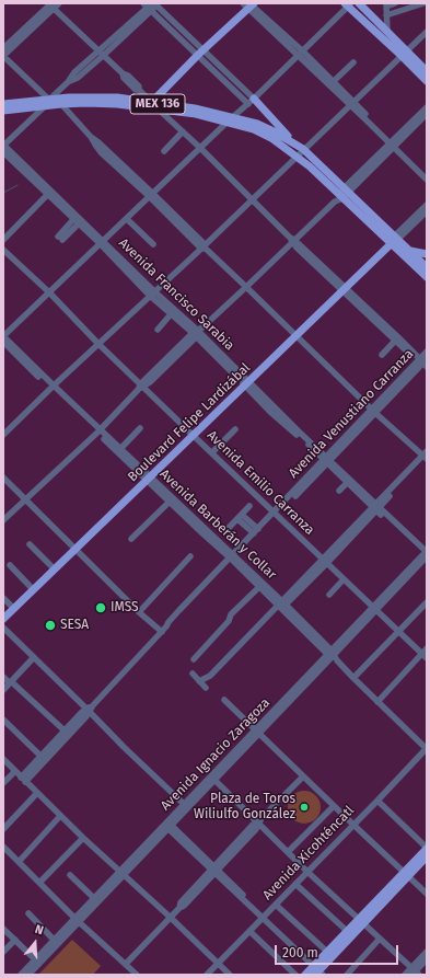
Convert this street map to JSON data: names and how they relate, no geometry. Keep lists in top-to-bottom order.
{
  "streets": {
    "main road": ["MEX 136", "Boulevard Felipe Lardizábal"],
    "street": [
      "Avenida Francisco Sarabia",
      "Avenida Venustiano Carranza",
      "Avenida Emilio Carranza",
      "Avenida Barberán y Collar",
      "Avenida Ignacio Zaragoza",
      "Avenida Xicohténcatl"
    ]
  },
  "crossings": [
    ["MEX 136", "Boulevard Felipe Lardizábal"],
    ["Avenida Francisco Sarabia", "Avenida Venustiano Carranza"],
    ["Avenida Francisco Sarabia", "Boulevard Felipe Lardizábal"],
    ["Avenida Francisco Sarabia", "Avenida Ignacio Zaragoza"],
    ["Avenida Venustiano Carranza", "Avenida Emilio Carranza"],
    ["Avenida Venustiano Carranza", "Avenida Barberán y Collar"],
    ["Boulevard Felipe Lardizábal", "Avenida Emilio Carranza"],
    ["Boulevard Felipe Lardizábal", "Avenida Barberán y Collar"],
    ["Avenida Emilio Carranza", "Avenida Ignacio Zaragoza"],
    ["Avenida Barberán y Collar", "Avenida Ignacio Zaragoza"],
    ["Avenida Barberán y Collar", "Avenida Xicohténcatl"]
  ],
  "places": ["IMSS", "SESA", "Plaza de Toros Wiliulfo González"],
  "scale_bar": "200 m",
  "north": "top"
}
